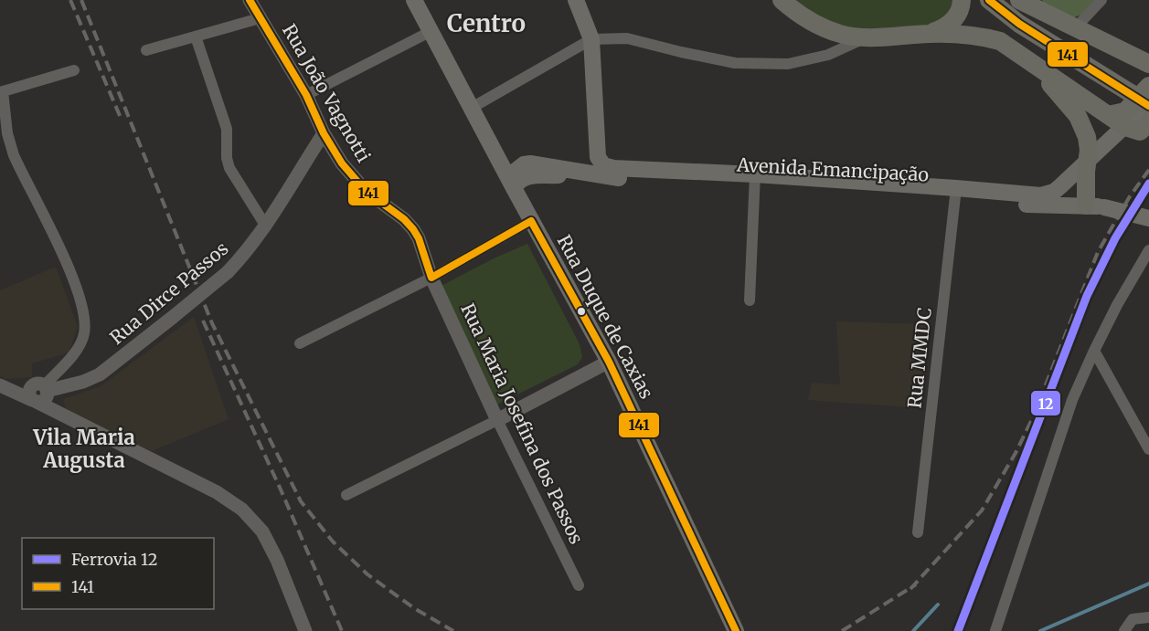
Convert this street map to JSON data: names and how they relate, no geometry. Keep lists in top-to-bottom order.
{
  "streets": {
    "main road": ["Avenida Emancipação", "Rua Duque de Caxias"],
    "street": [
      "Rua João Vagnotti",
      "Rua Dirce Passos",
      "Rua MMDC",
      "Rua Maria Josefina dos Passos"
    ]
  },
  "crossings": [
    ["Rua João Vagnotti", "Rua Dirce Passos"],
    ["Rua João Vagnotti", "Rua Maria Josefina dos Passos"],
    ["Avenida Emancipação", "Rua MMDC"]
  ],
  "districts": ["Centro", "Vila Maria Augusta"],
  "lines": ["transit line 141", "rail line 12"],
  "legend": ["Ferrovia 12", "141"]
}
